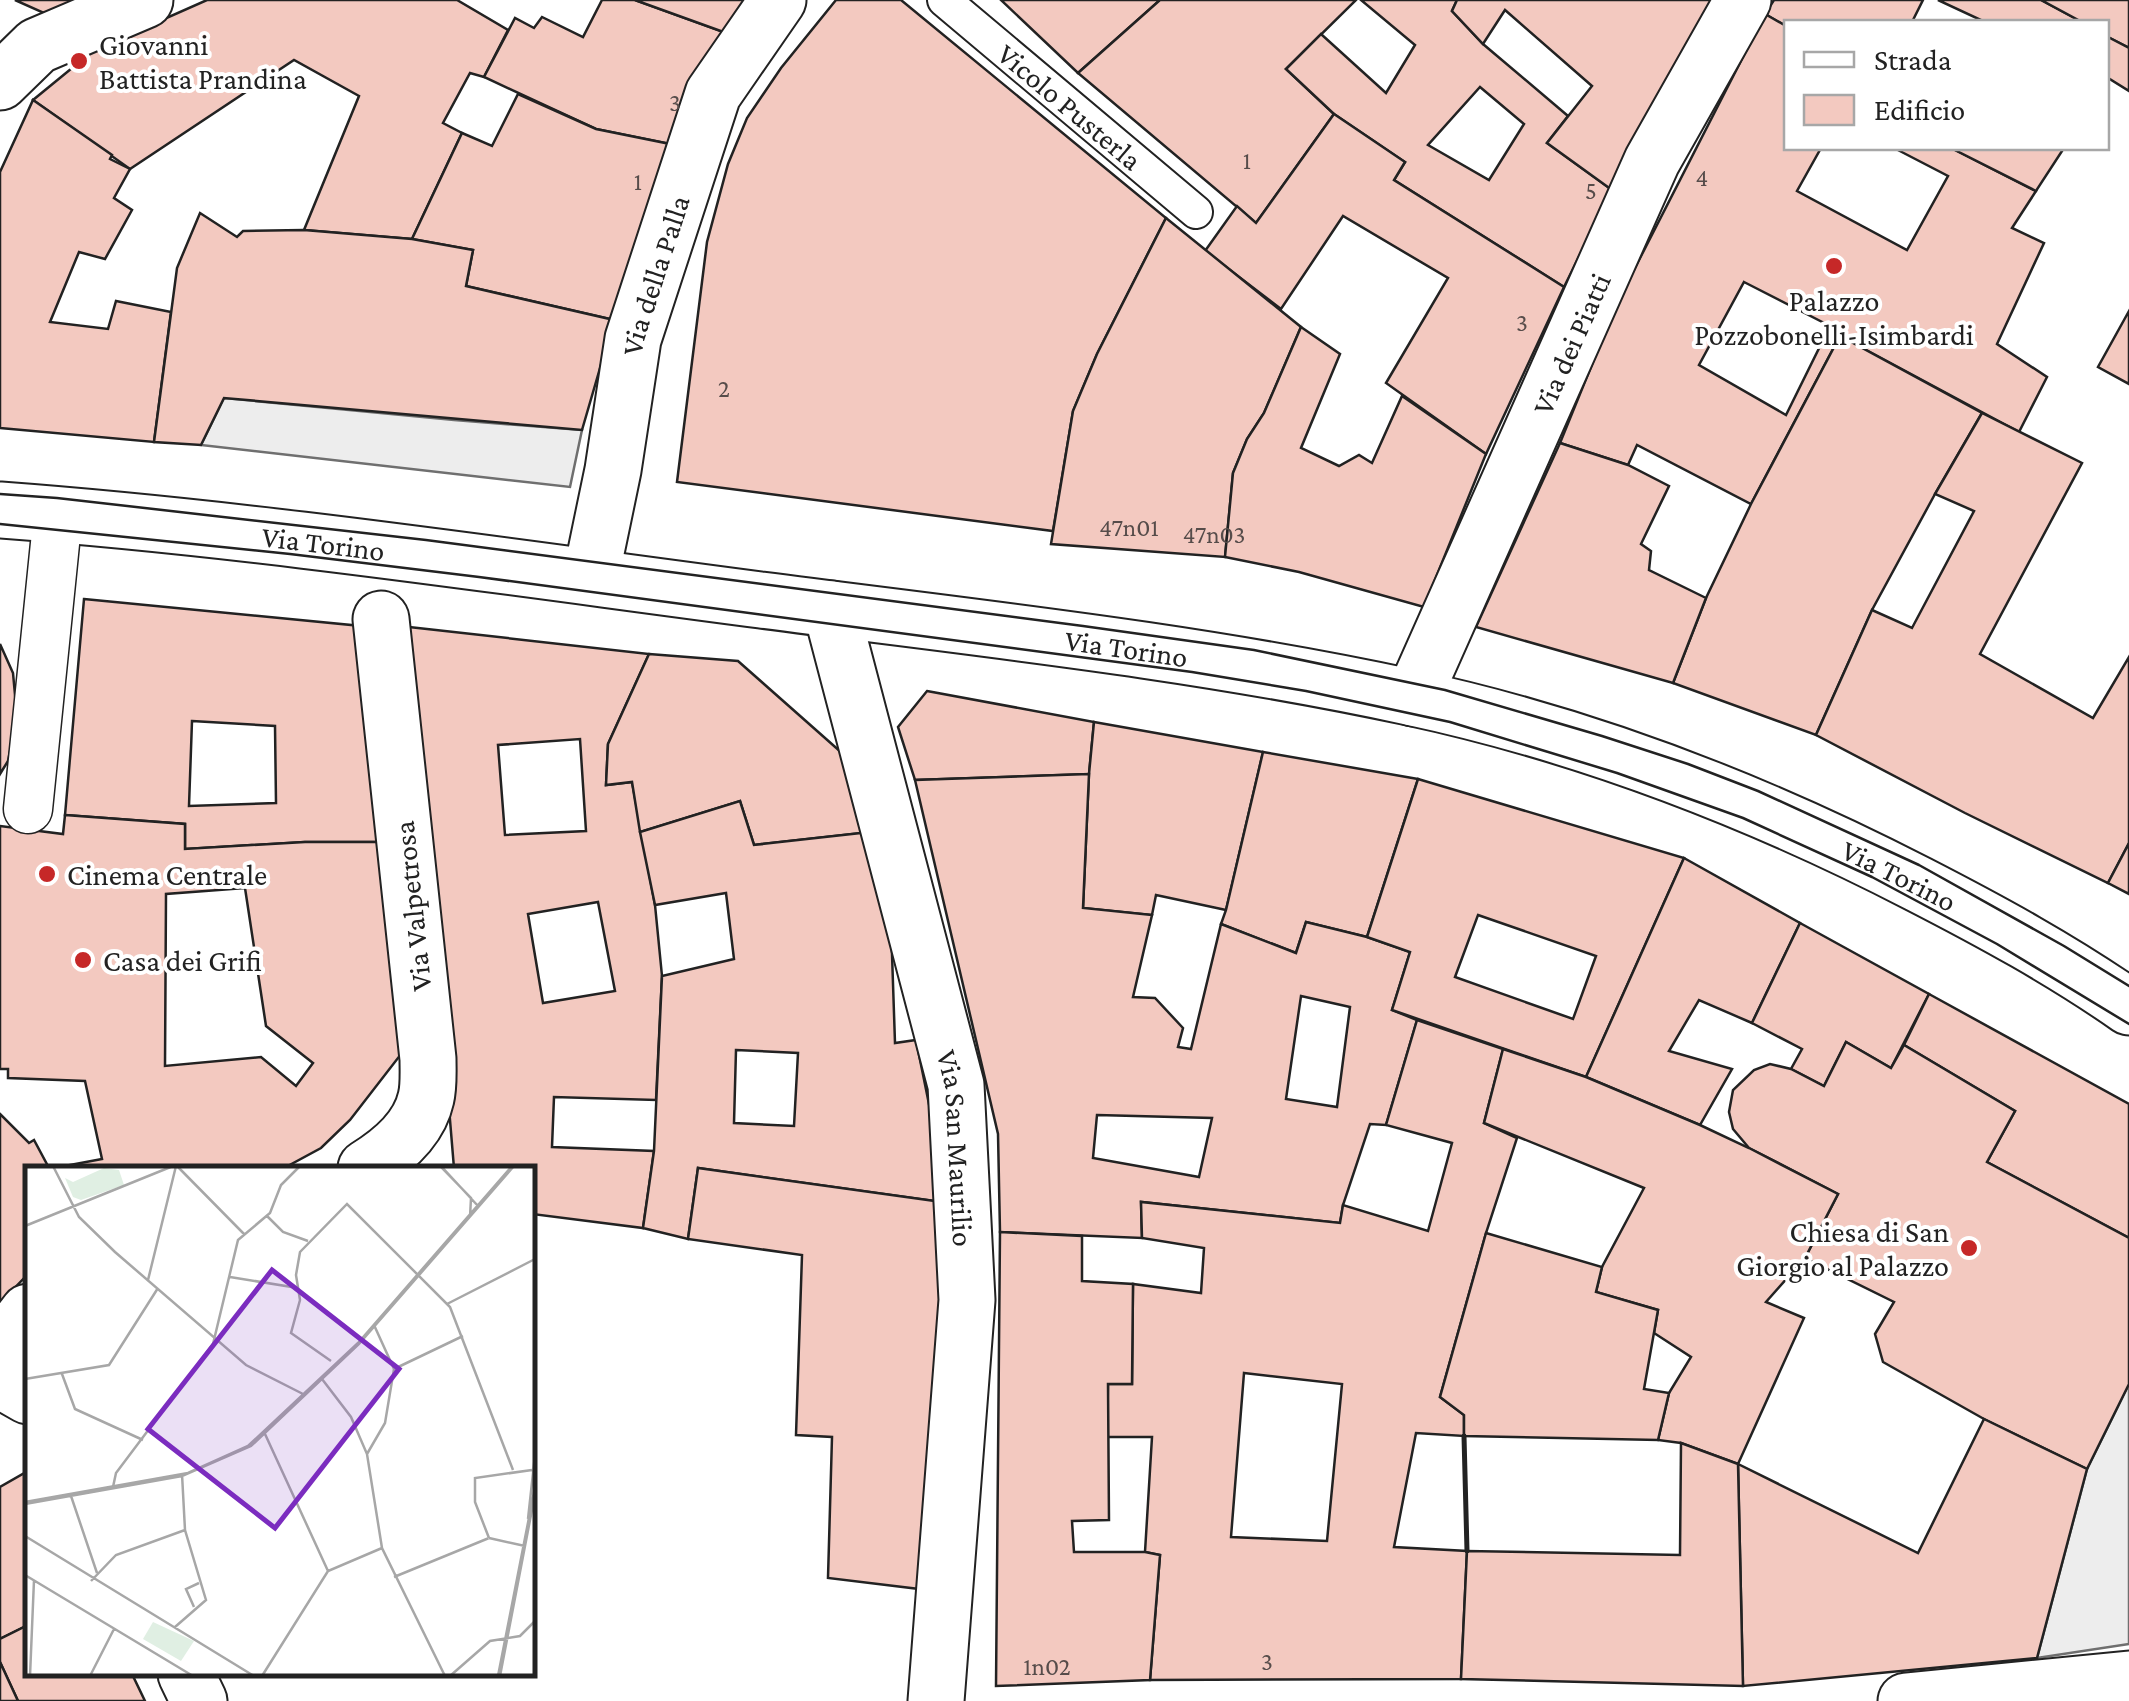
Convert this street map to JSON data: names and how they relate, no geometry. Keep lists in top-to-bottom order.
{
  "streets": {
    "street": [
      "Via della Palla",
      "Via dei Piatti",
      "Via Torino",
      "Via Valpetrosa",
      "Via San Maurilio"
    ],
    "lane": ["Vicolo Pusterla"]
  },
  "crossings": [
    ["Via della Palla", "Via Torino"],
    ["Via dei Piatti", "Via Torino"],
    ["Via Torino", "Via San Maurilio"]
  ],
  "places": [
    "Giovanni Battista Prandina",
    "Palazzo Pozzobonelli-Isimbardi",
    "Cinema Centrale",
    "Casa dei Grifi",
    "Chiesa di San Giorgio al Palazzo"
  ],
  "house_numbers": [
    "3",
    "1",
    "4",
    "1",
    "5",
    "3",
    "2",
    "47n01",
    "47n03",
    "3",
    "1n02"
  ],
  "legend": ["Strada", "Edificio"]
}
